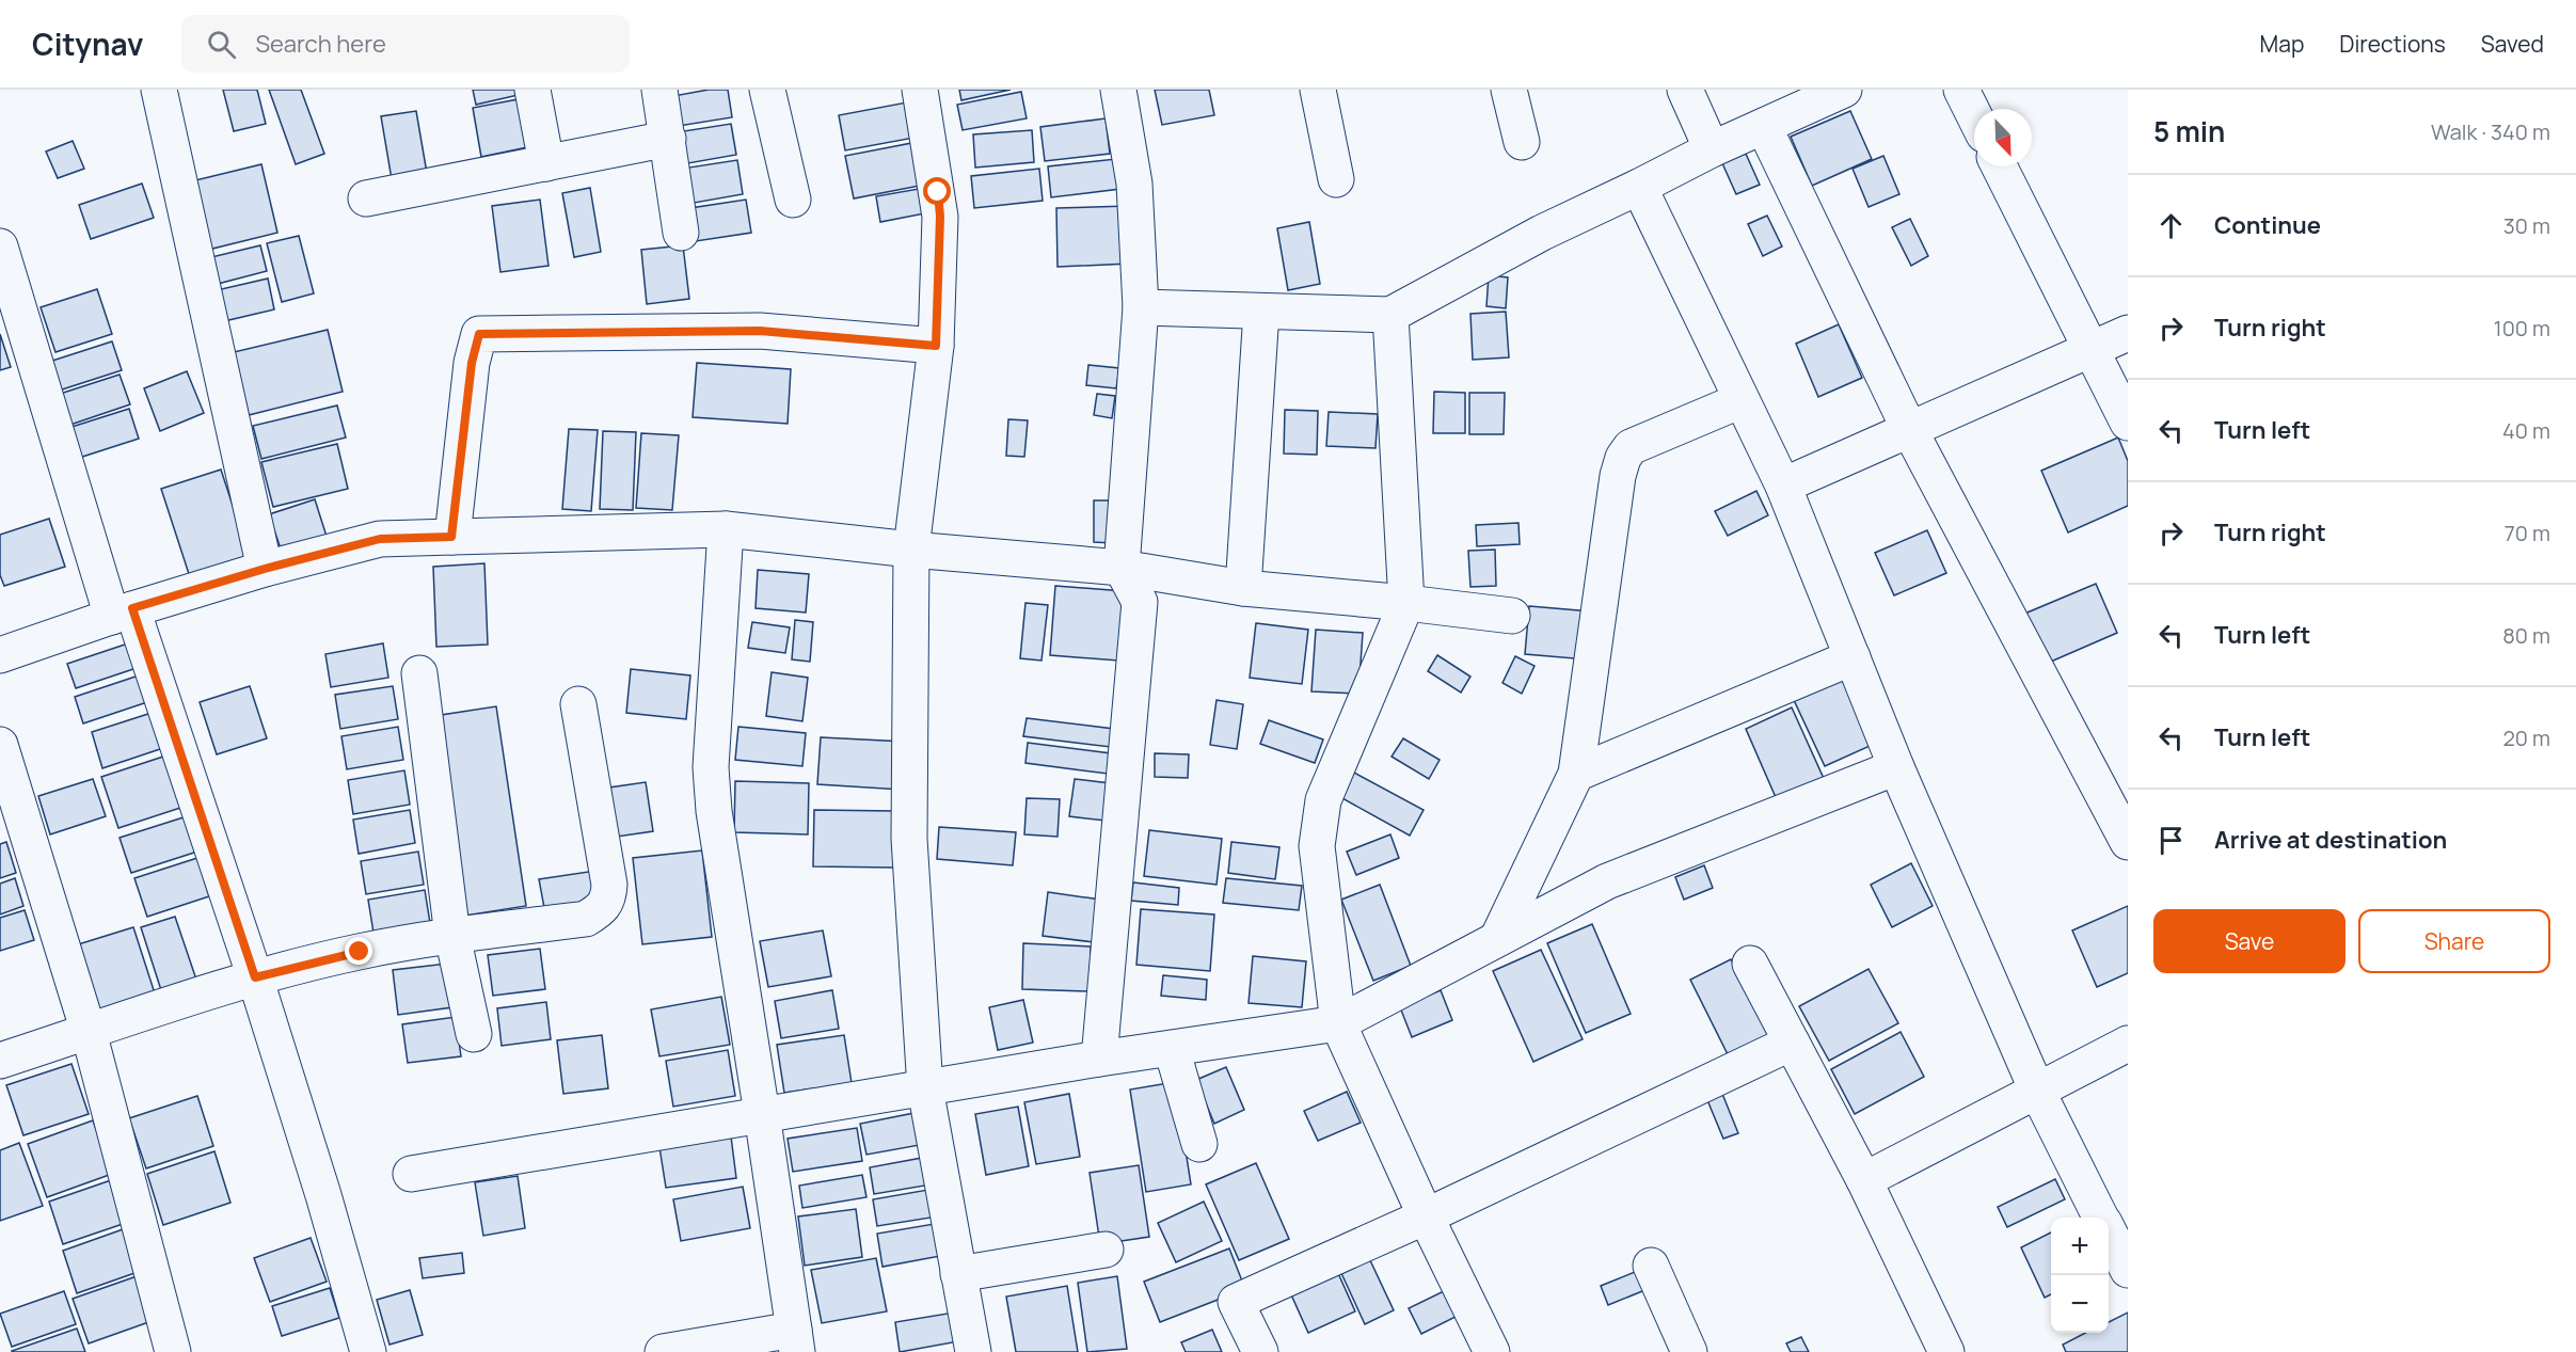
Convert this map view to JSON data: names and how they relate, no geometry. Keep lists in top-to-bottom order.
{
  "north": "bottom right",
  "page": {
    "header": "Citynav",
    "search": "Search here",
    "nav": ["Map", "Directions", "Saved"],
    "heading": ["5 min", "Walk · 340 m"],
    "list": [
      ["Continue", "30 m"],
      ["Turn right", "100 m"],
      ["Turn left", "40 m"],
      ["Turn right", "70 m"],
      ["Turn left", "80 m"],
      ["Turn left", "20 m"],
      "Arrive at destination"
    ],
    "buttons": ["Save", "Share"],
    "map_buttons": ["+", "−"]
  }
}
